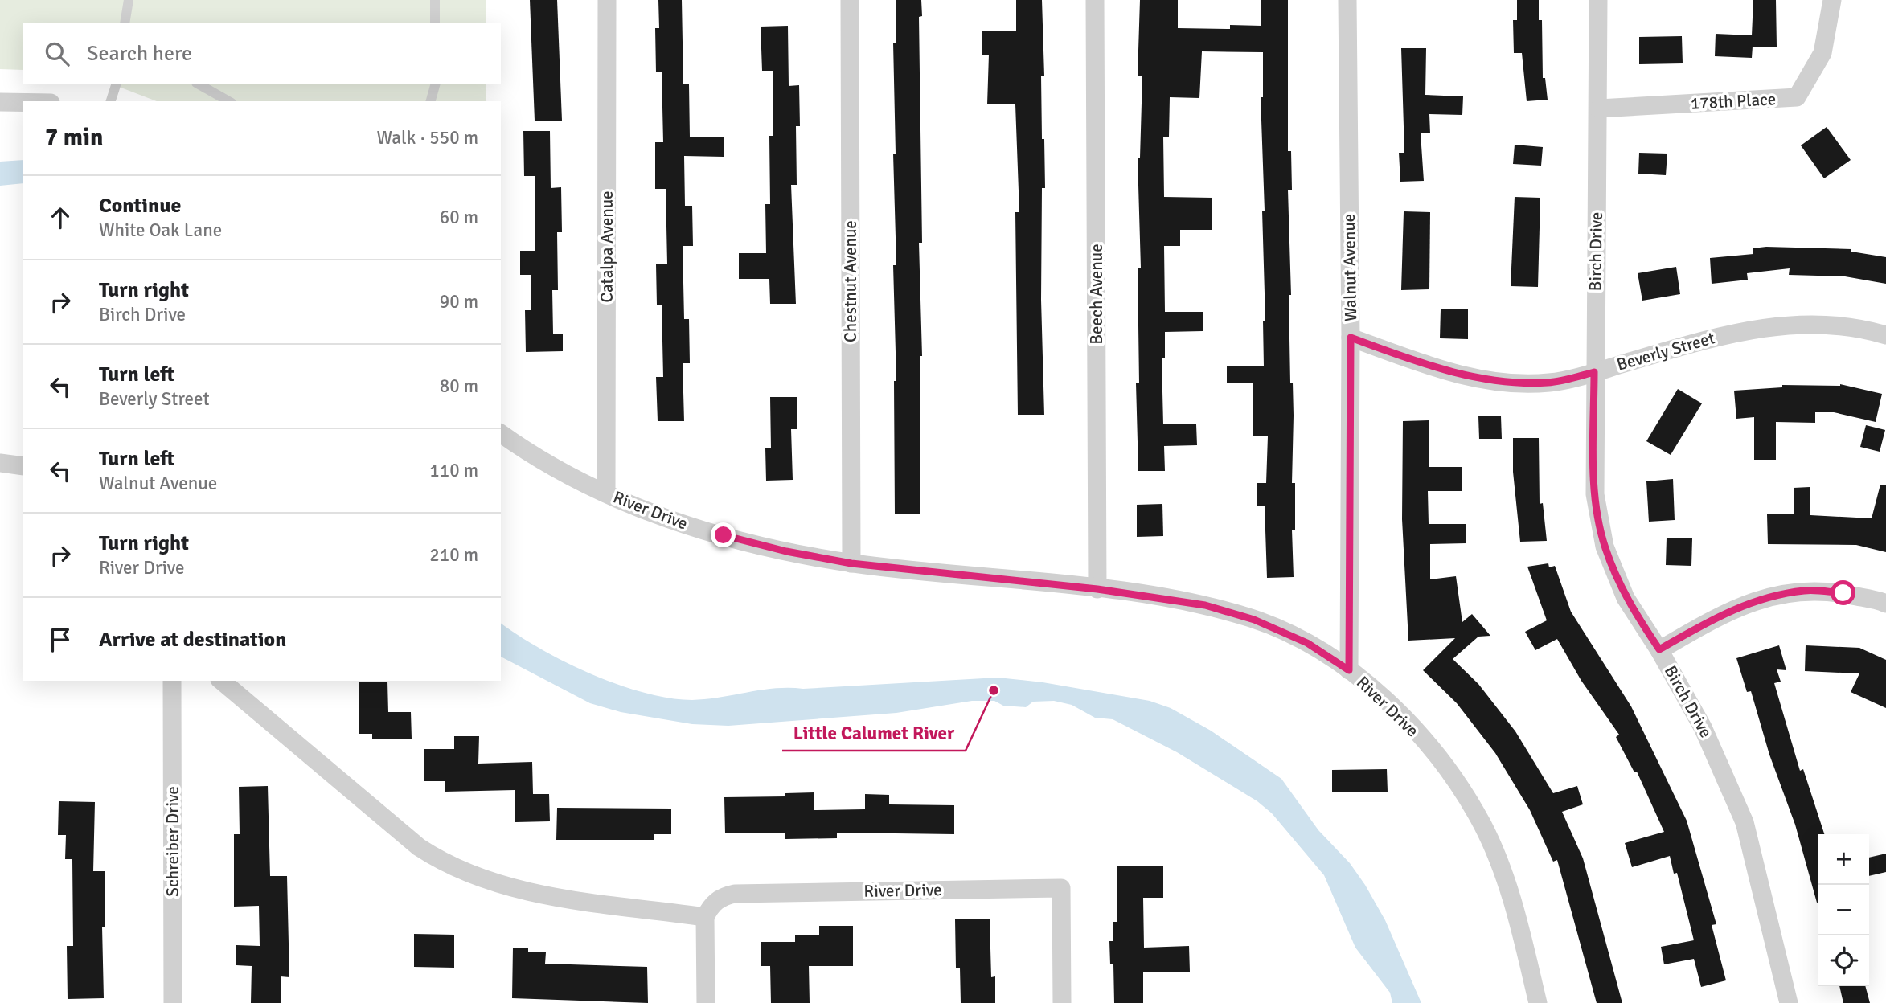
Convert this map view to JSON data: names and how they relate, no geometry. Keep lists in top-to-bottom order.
{
  "streets": {
    "street": [
      "178th Place",
      "Catalpa Avenue",
      "Birch Drive",
      "Walnut Avenue",
      "Chestnut Avenue",
      "Beech Avenue",
      "Beverly Street",
      "River Drive",
      "Schreiber Drive"
    ]
  },
  "crossings": [
    ["178th Place", "Birch Drive"],
    ["Catalpa Avenue", "River Drive"],
    ["Birch Drive", "Beverly Street"],
    ["Walnut Avenue", "Beverly Street"],
    ["Walnut Avenue", "River Drive"],
    ["Chestnut Avenue", "River Drive"],
    ["Beech Avenue", "River Drive"]
  ],
  "places": ["Little Calumet River"],
  "page": {
    "search": "Search here",
    "heading": ["7 min", "Walk · 550 m"],
    "list": [
      ["Continue", "White Oak Lane", "60 m"],
      ["Turn right", "Birch Drive", "90 m"],
      ["Turn left", "Beverly Street", "80 m"],
      ["Turn left", "Walnut Avenue", "110 m"],
      ["Turn right", "River Drive", "210 m"],
      "Arrive at destination"
    ],
    "map_buttons": ["+", "−"]
  }
}
